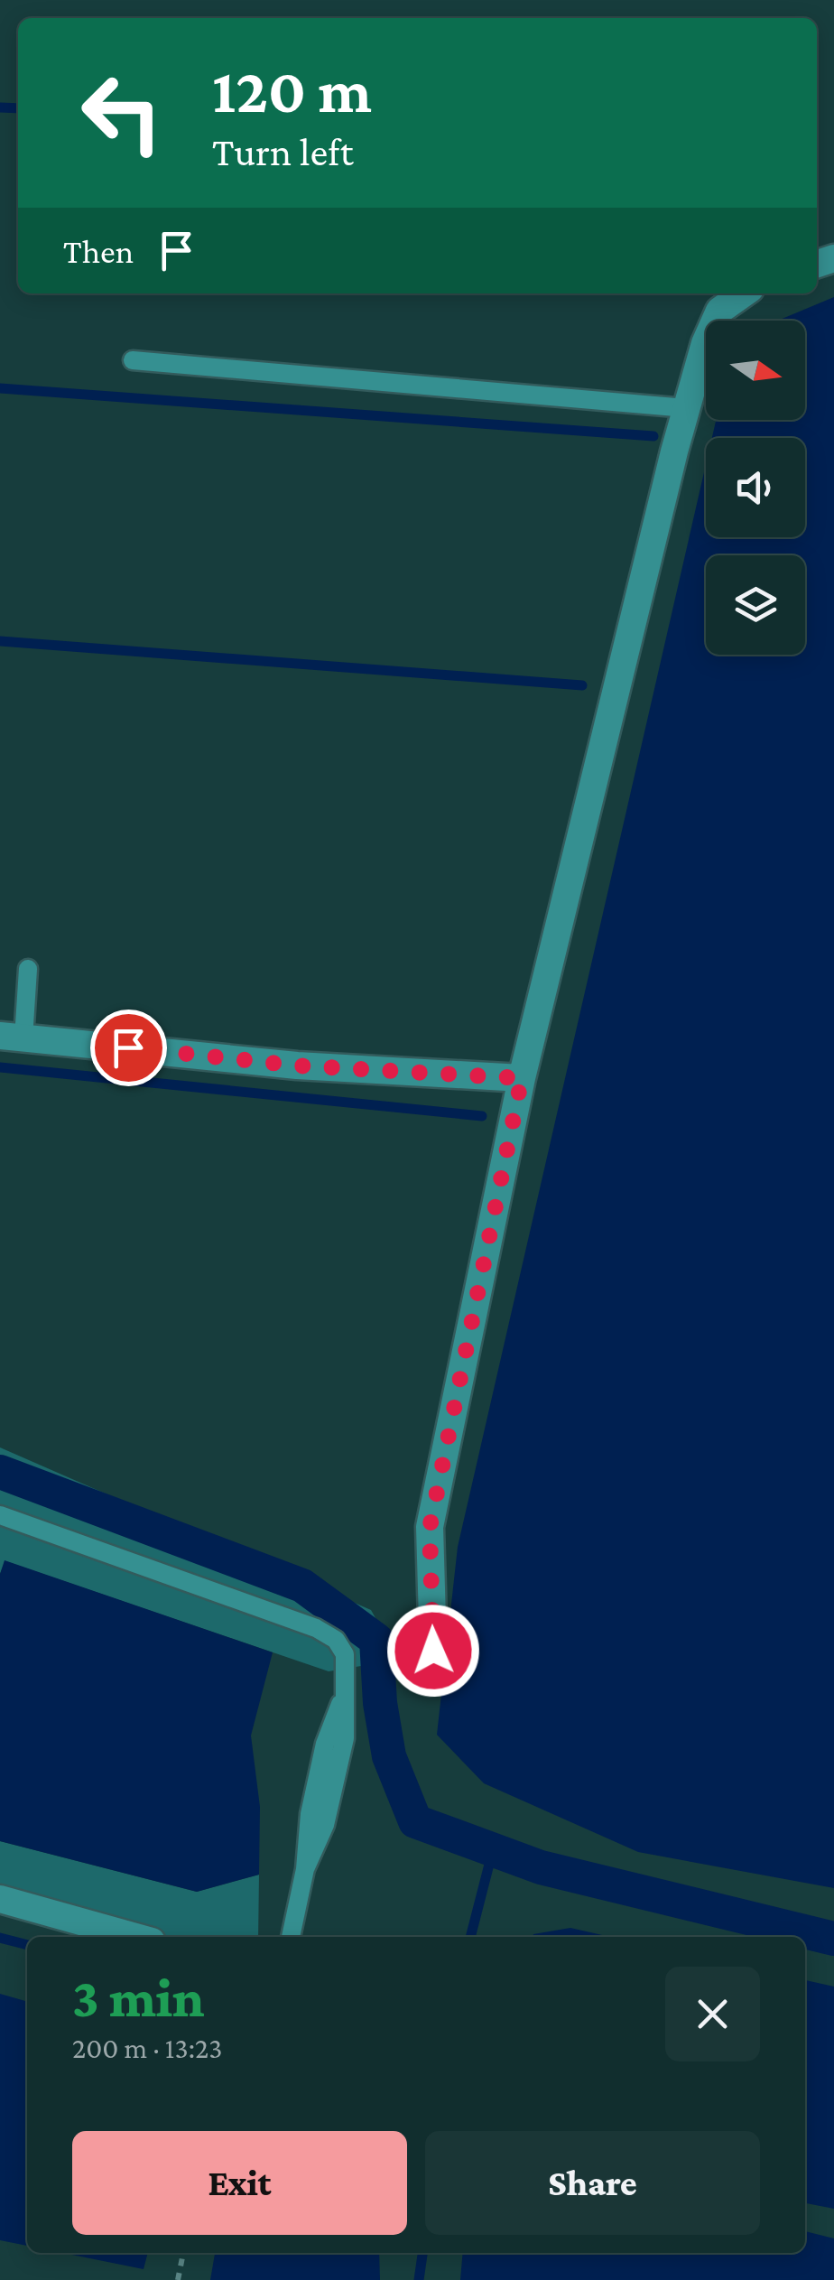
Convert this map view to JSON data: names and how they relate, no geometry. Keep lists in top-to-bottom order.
{
  "north": "right",
  "page": {
    "turn": ["120 m", "Turn left"],
    "then": "Then",
    "heading": ["3 min", "200 m · 13:23"],
    "buttons": ["Exit", "Share"]
  }
}
